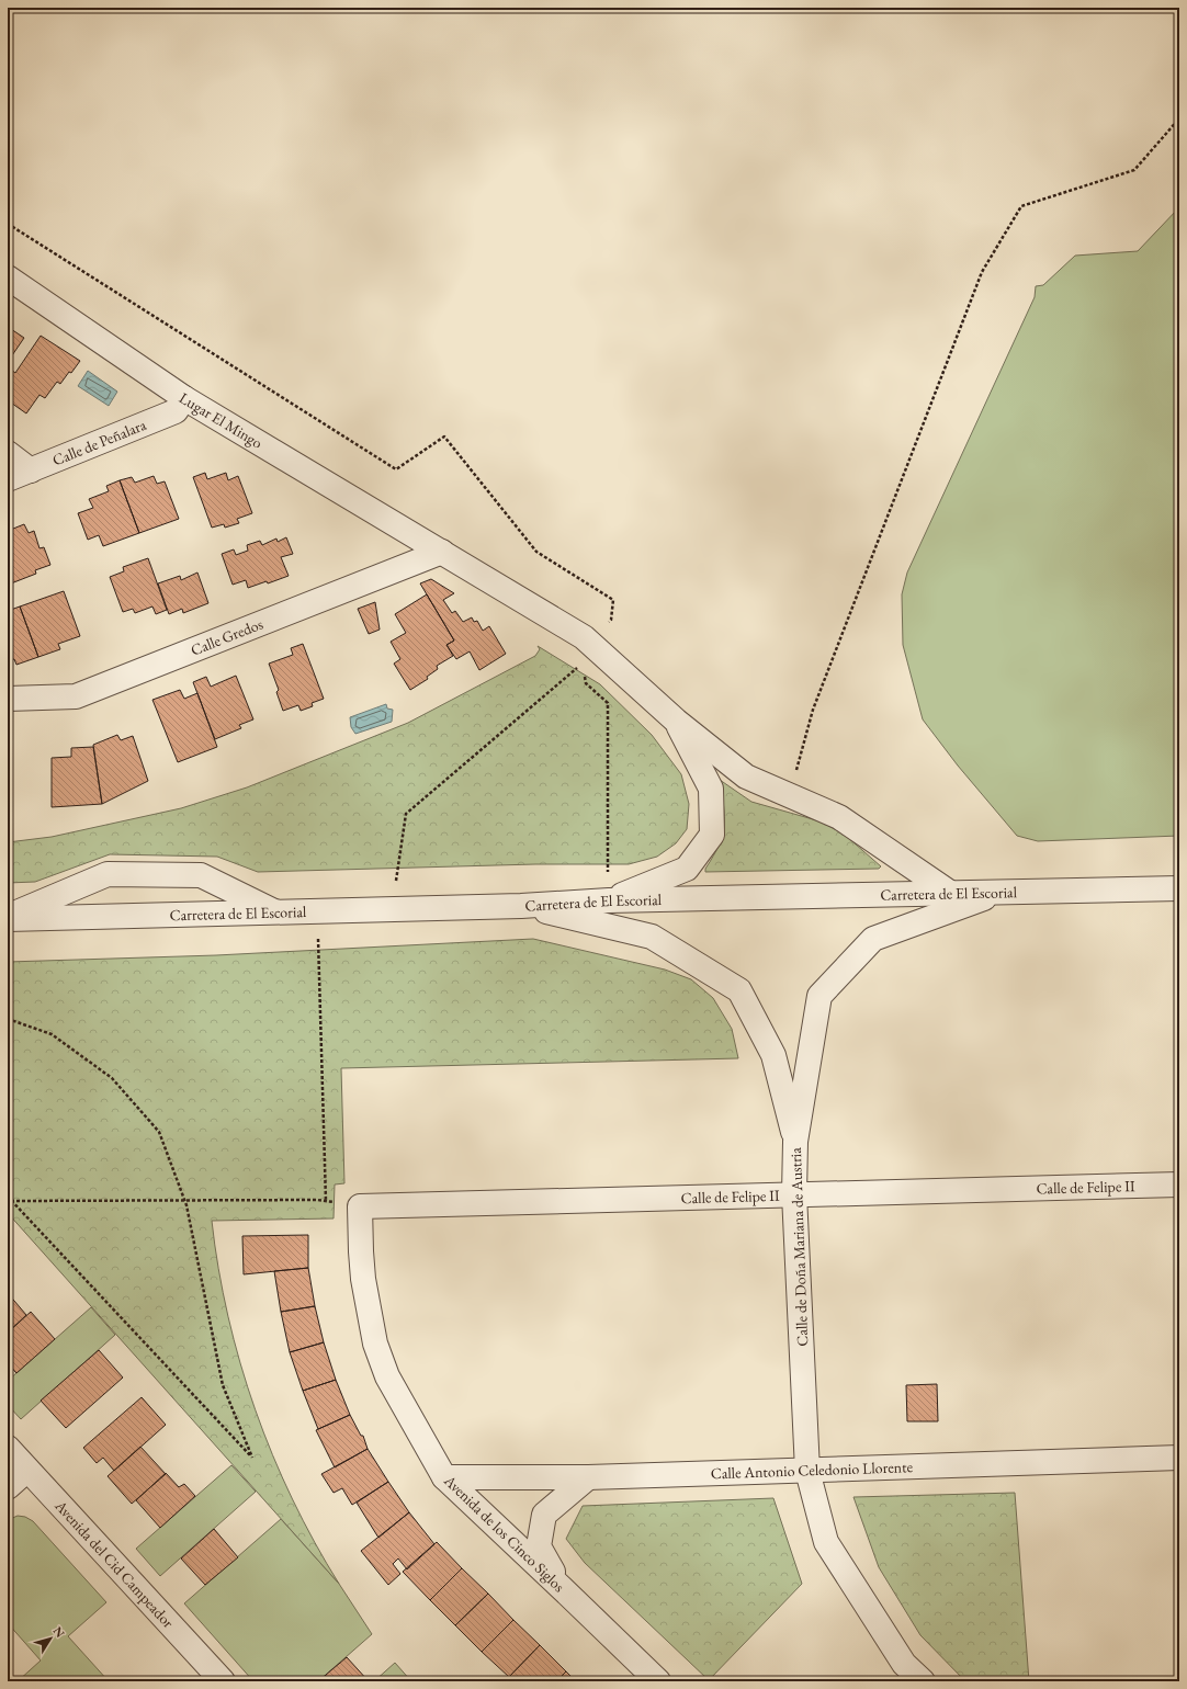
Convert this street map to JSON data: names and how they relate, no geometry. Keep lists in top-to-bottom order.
{
  "streets": {
    "street": [
      "Lugar El Mingo",
      "Calle de Peñalara",
      "Calle Gredos",
      "Carretera de El Escorial",
      "Calle de Felipe II",
      "Calle de Doña Mariana de Austria",
      "Calle Antonio Celedonio Llorente",
      "Avenida de los Cinco Siglos",
      "Avenida del Cid Campeador"
    ]
  },
  "crossings": [
    ["Lugar El Mingo", "Calle de Peñalara"],
    ["Lugar El Mingo", "Calle Gredos"],
    ["Lugar El Mingo", "Carretera de El Escorial"],
    ["Carretera de El Escorial", "Calle de Doña Mariana de Austria"],
    ["Calle de Felipe II", "Calle de Doña Mariana de Austria"],
    ["Calle de Felipe II", "Avenida de los Cinco Siglos"],
    ["Calle de Doña Mariana de Austria", "Calle Antonio Celedonio Llorente"],
    ["Calle Antonio Celedonio Llorente", "Avenida de los Cinco Siglos"]
  ],
  "north": "top right"
}
